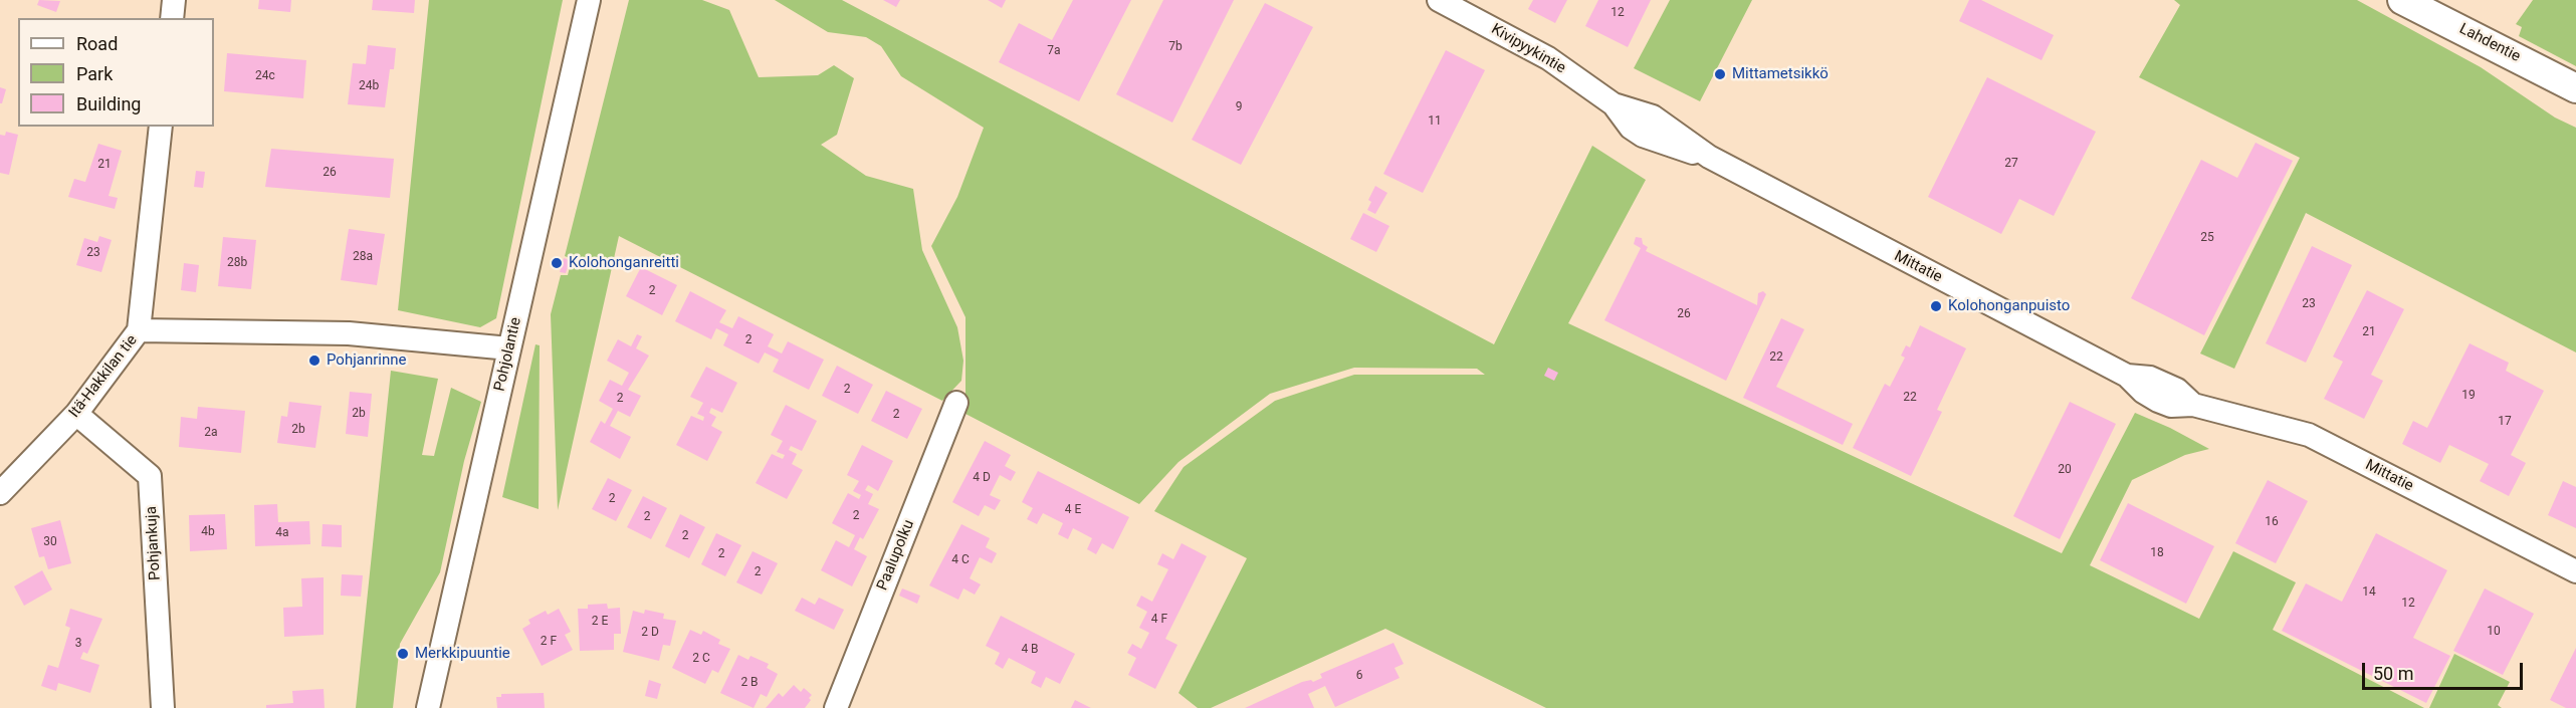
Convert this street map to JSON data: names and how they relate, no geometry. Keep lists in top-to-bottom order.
{
  "streets": {
    "main road": ["Lahdentie"],
    "street": [
      "Kivipyykintie",
      "Mittatie",
      "Pohjolantie",
      "Itä-Hakkilan tie",
      "Pohjankuja",
      "Paalupolku"
    ]
  },
  "crossings": [
    ["Kivipyykintie", "Mittatie"],
    ["Itä-Hakkilan tie", "Pohjankuja"]
  ],
  "places": [
    "Mittametsikkö",
    "Kolohonganreitti",
    "Kolohonganpuisto",
    "Pohjanrinne",
    "Merkkipuuntie"
  ],
  "house_numbers": [
    "12",
    "7b",
    "7a",
    "24c",
    "24b",
    "9",
    "11",
    "27",
    "21",
    "26",
    "25",
    "23",
    "28a",
    "28b",
    "2",
    "23",
    "26",
    "21",
    "2",
    "22",
    "2",
    "19",
    "22",
    "2",
    "2b",
    "2",
    "17",
    "2b",
    "2a",
    "20",
    "4 D",
    "2",
    "4 E",
    "2",
    "2",
    "16",
    "4b",
    "4a",
    "2",
    "30",
    "18",
    "2",
    "4 C",
    "2",
    "14",
    "12",
    "4 F",
    "2 E",
    "10",
    "2 D",
    "2 F",
    "3",
    "4 B",
    "2 C",
    "6",
    "2 B"
  ],
  "legend": ["Road", "Park", "Building"],
  "scale_bar": "50 m"
}
